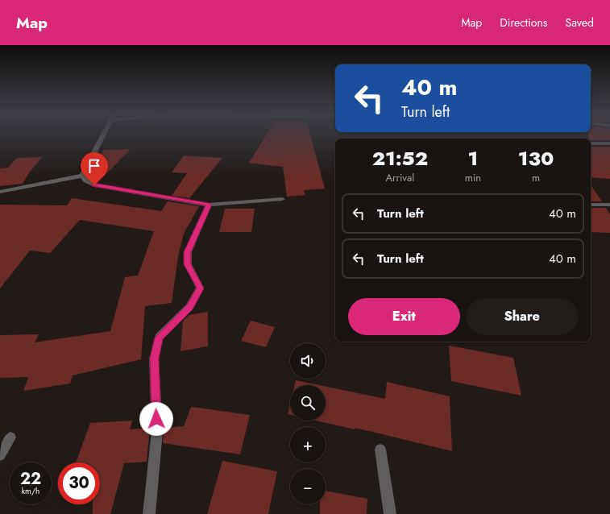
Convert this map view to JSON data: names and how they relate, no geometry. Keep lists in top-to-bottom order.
{
  "page": {
    "header": "Map",
    "nav": ["Map", "Directions", "Saved"],
    "turn": ["40 m", "Turn left"],
    "eta": [
      "21:52",
      "Arrival",
      "1",
      "min",
      "130",
      "m"
    ],
    "list": [
      {
        "name": "Turn left",
        "value": "40 m"
      },
      {
        "name": "Turn left",
        "value": "40 m"
      }
    ],
    "buttons": ["Exit", "Share"],
    "map_buttons": ["+", "−"],
    "speed": "22 km/h",
    "limit": "30"
  }
}
